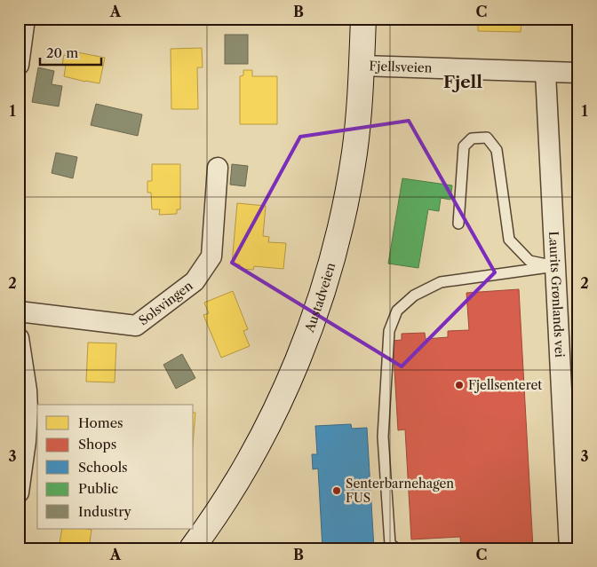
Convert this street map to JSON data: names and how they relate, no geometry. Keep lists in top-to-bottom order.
{
  "streets": {
    "main road": ["Austadveien"],
    "street": ["Fjellsveien", "Laurits Grønlands vei", "Solsvingen"]
  },
  "crossings": [
    ["Fjellsveien", "Laurits Grønlands vei"],
    ["Fjellsveien", "Austadveien"]
  ],
  "districts": ["Fjell"],
  "places": ["Fjellsenteret", "Senterbarnehagen FUS"],
  "legend": [
    "Homes",
    "Shops",
    "Schools",
    "Public",
    "Industry"
  ],
  "scale_bar": "20 m",
  "grid": {
    "columns": ["A", "B", "C"],
    "rows": ["1", "2", "3"]
  }
}
